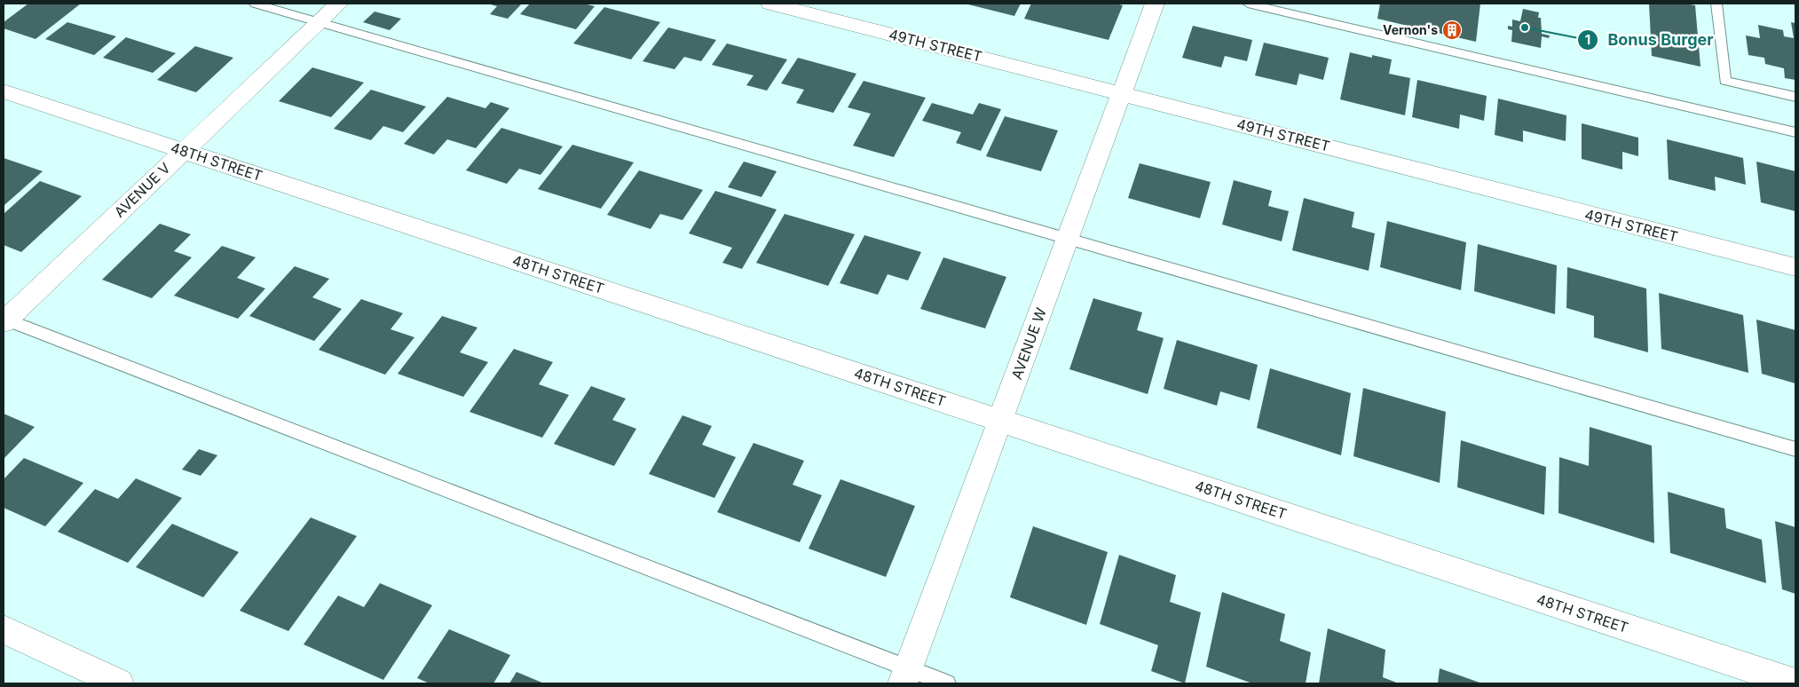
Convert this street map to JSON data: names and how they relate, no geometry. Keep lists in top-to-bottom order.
{
  "streets": {
    "street": [
      "49TH STREET",
      "48TH STREET",
      "AVENUE V",
      "AVENUE W"
    ]
  },
  "crossings": [
    ["49TH STREET", "AVENUE W"],
    ["48TH STREET", "AVENUE V"],
    ["48TH STREET", "AVENUE W"]
  ],
  "places": {
    "other": ["Bonus Burger"],
    "building": ["Vernon's"]
  }
}
